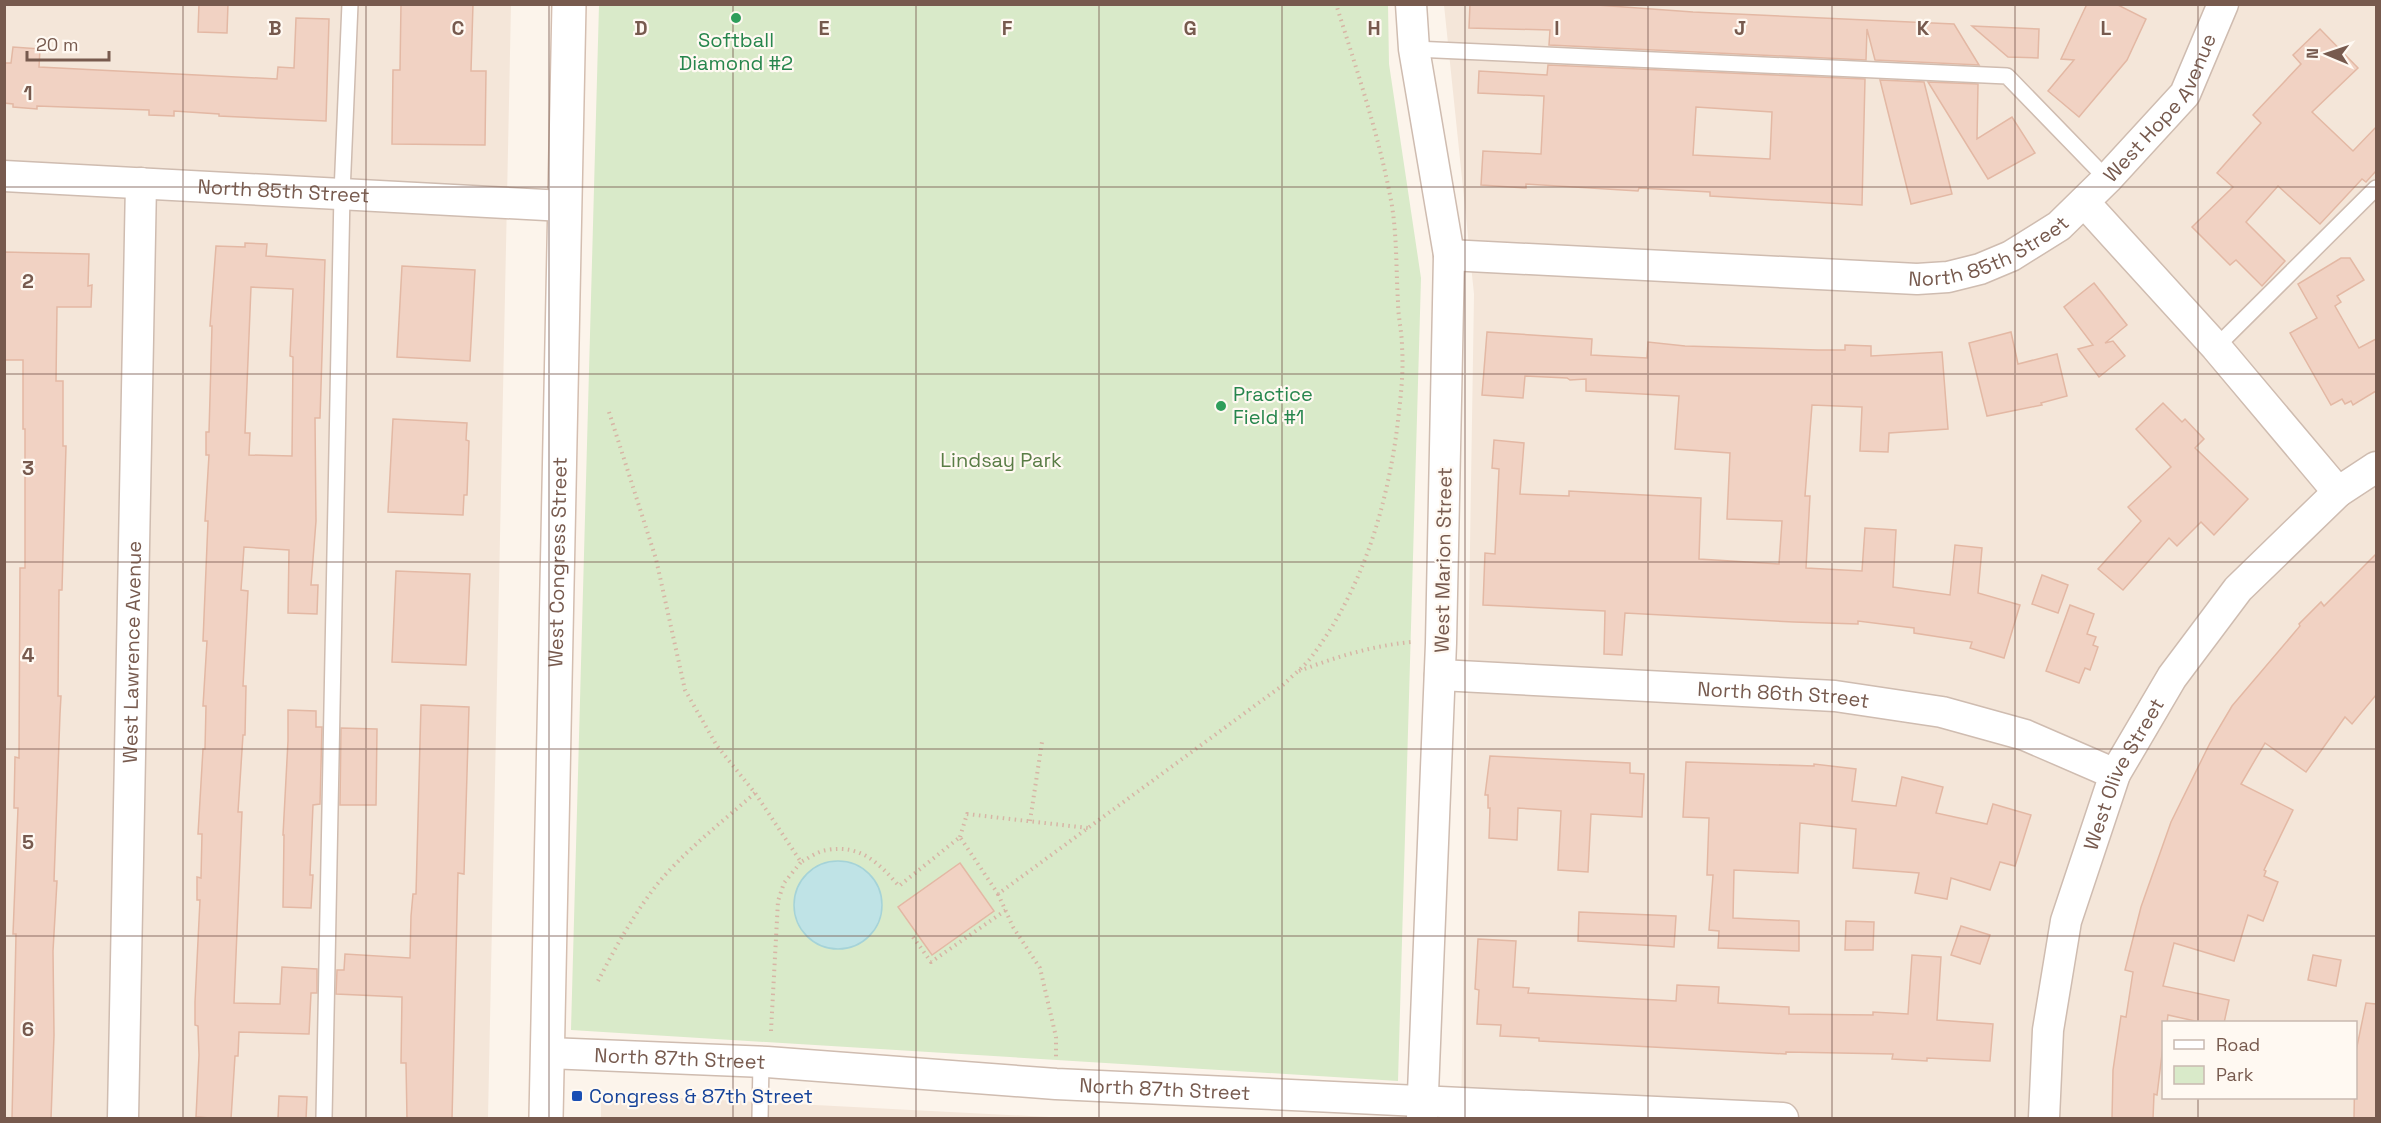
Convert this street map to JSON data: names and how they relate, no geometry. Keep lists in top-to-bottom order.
{
  "streets": {
    "street": [
      "West Hope Avenue",
      "North 85th Street",
      "West Marion Street",
      "West Congress Street",
      "West Lawrence Avenue",
      "North 86th Street",
      "West Olive Street",
      "North 87th Street"
    ]
  },
  "crossings": [
    ["West Hope Avenue", "North 85th Street"],
    ["North 85th Street", "West Marion Street"],
    ["North 85th Street", "West Congress Street"],
    ["North 85th Street", "West Lawrence Avenue"],
    ["North 85th Street", "West Olive Street"],
    ["West Marion Street", "North 86th Street"],
    ["West Marion Street", "North 87th Street"],
    ["West Congress Street", "North 87th Street"],
    ["North 86th Street", "West Olive Street"]
  ],
  "parks": ["Lindsay Park"],
  "places": {
    "other": ["Softball Diamond #2", "Practice Field #1"],
    "transit": ["Congress & 87th Street"]
  },
  "legend": ["Road", "Park"],
  "scale_bar": "20 m",
  "north": "left",
  "grid": {
    "columns": [
      "B",
      "C",
      "D",
      "E",
      "F",
      "G",
      "H",
      "I",
      "J",
      "K",
      "L"
    ],
    "rows": [
      "1",
      "2",
      "3",
      "4",
      "5",
      "6"
    ]
  }
}
